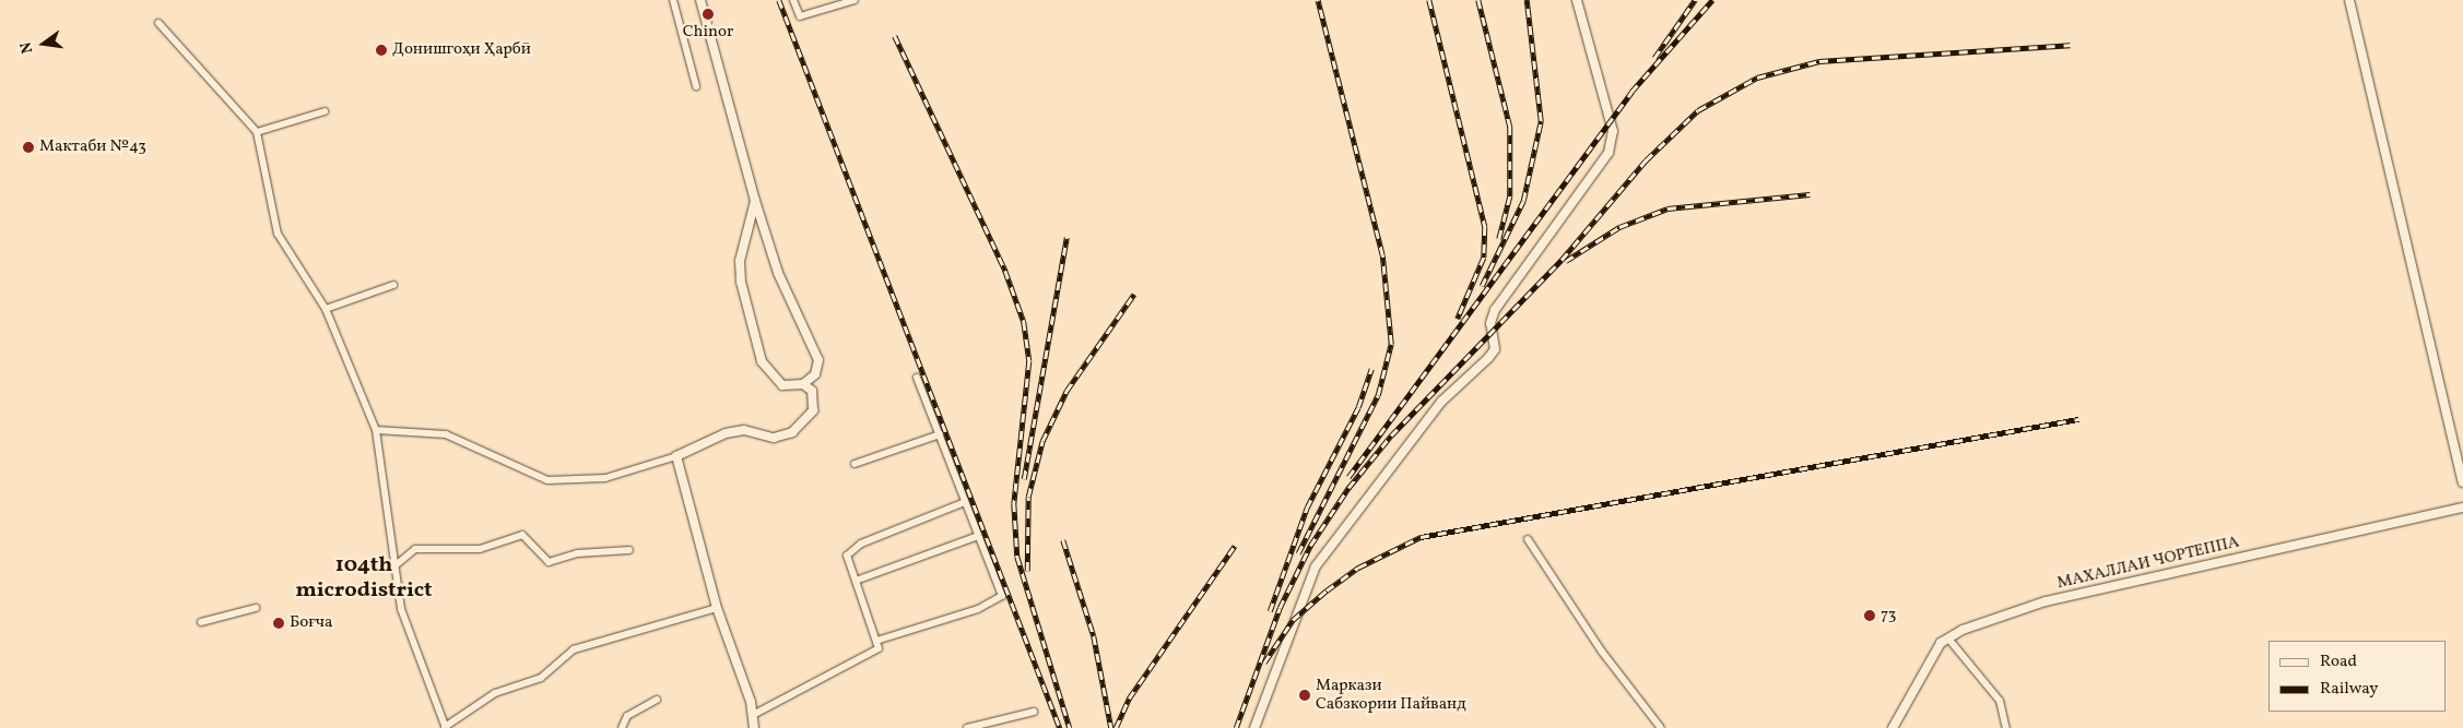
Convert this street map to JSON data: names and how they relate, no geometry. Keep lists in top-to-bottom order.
{
  "streets": {
    "street": ["МАХАЛЛАИ ЧОРТЕППА"]
  },
  "districts": ["104th microdistrict"],
  "places": [
    "Chinor",
    "Донишгоҳи Ҳарбӣ",
    "Мактаби №43",
    "73",
    "Боғча",
    "Маркази Сабзкории Пайванд"
  ],
  "legend": ["Road", "Railway"],
  "north": "left"
}
